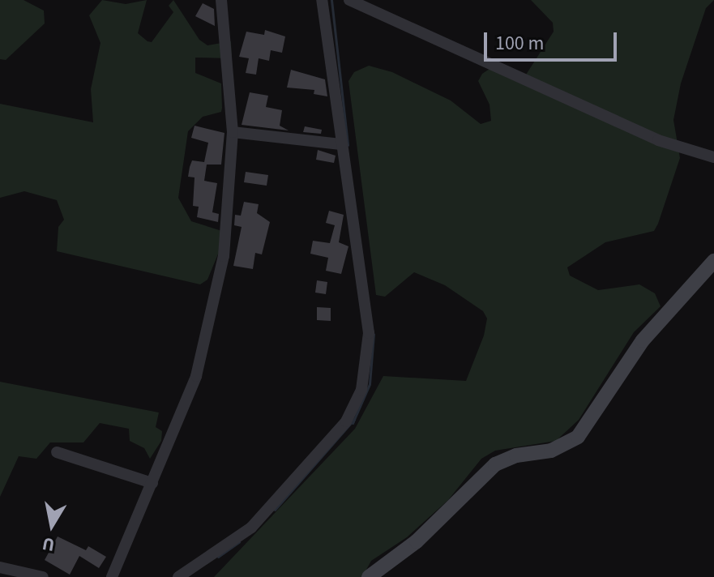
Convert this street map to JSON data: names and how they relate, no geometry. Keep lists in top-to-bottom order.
{
  "scale_bar": "100 m",
  "north": "bottom"
}
